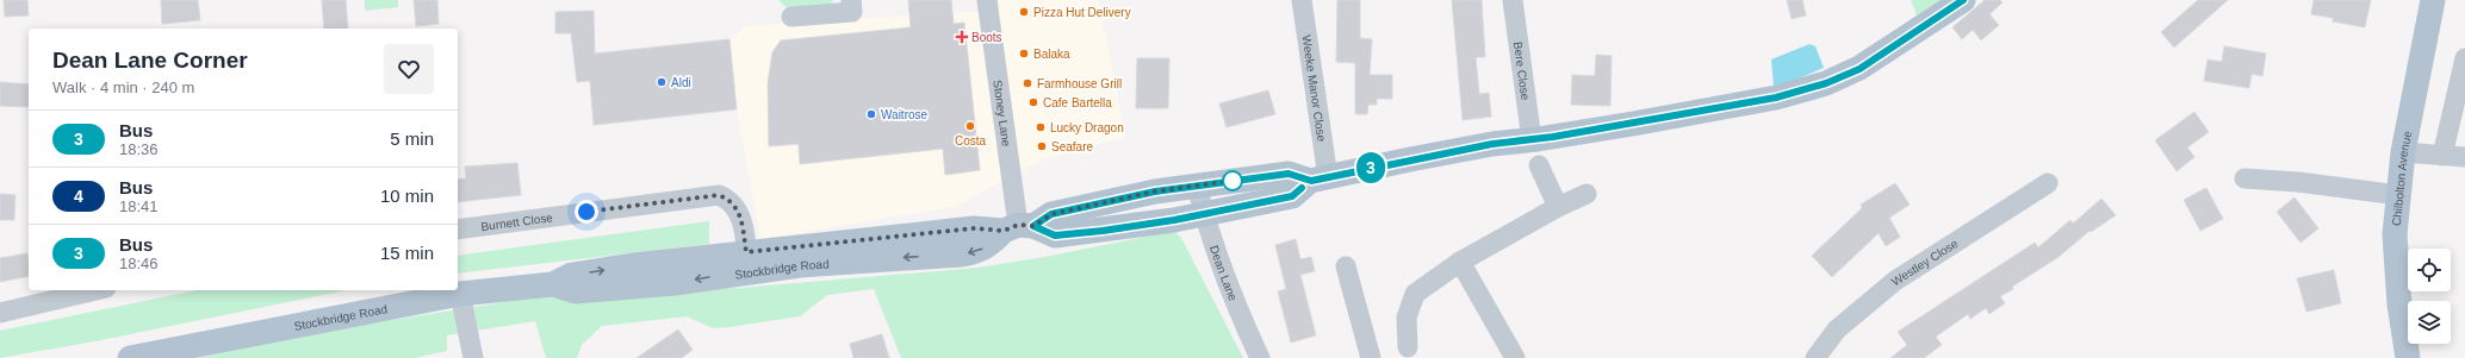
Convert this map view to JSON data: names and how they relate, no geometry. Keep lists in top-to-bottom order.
{
  "streets": {
    "main road": ["Chilbolton Avenue", "Stockbridge Road"],
    "street": [
      "Bere Close",
      "Weeke Manor Close",
      "Stoney Lane",
      "Burnett Close",
      "Westley Close",
      "Dean Lane"
    ]
  },
  "crossings": [
    ["Bere Close", "Stockbridge Road"],
    ["Weeke Manor Close", "Stockbridge Road"],
    ["Stoney Lane", "Stockbridge Road"],
    ["Burnett Close", "Stockbridge Road"],
    ["Stockbridge Road", "Dean Lane"]
  ],
  "places": {
    "other": [
      "Pizza Hut Delivery",
      "Balaka",
      "Aldi",
      "Farmhouse Grill",
      "Cafe Bartella",
      "Waitrose",
      "Costa",
      "Lucky Dragon",
      "Seafare"
    ],
    "health": ["Boots"]
  },
  "lines": ["bus line 3"],
  "page": {
    "on_map": "3",
    "heading": ["Dean Lane Corner", "Walk · 4 min · 240 m"],
    "list": [
      {
        "mark": "3",
        "name": "Bus",
        "note": "18:36",
        "value": "5 min"
      },
      {
        "mark": "4",
        "name": "Bus",
        "note": "18:41",
        "value": "10 min"
      },
      {
        "mark": "3",
        "name": "Bus",
        "note": "18:46",
        "value": "15 min"
      }
    ]
  }
}
